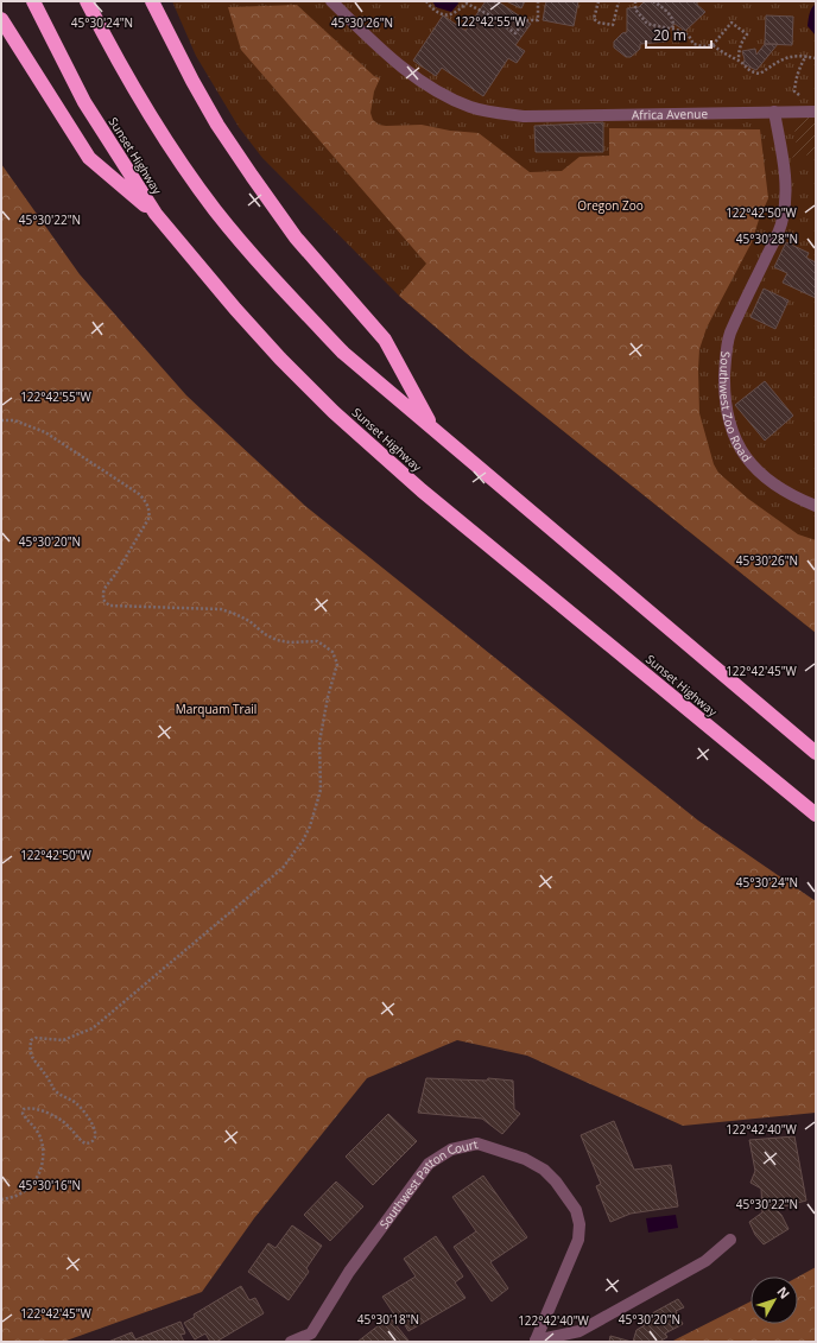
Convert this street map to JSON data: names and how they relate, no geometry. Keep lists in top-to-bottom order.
{
  "streets": {
    "highway": ["Sunset Highway"],
    "street": ["Africa Avenue", "Southwest Zoo Road", "Southwest Patton Court"]
  },
  "crossings": [
    ["Africa Avenue", "Southwest Zoo Road"]
  ],
  "parks": ["Oregon Zoo", "Marquam Trail"],
  "scale_bar": "20 m",
  "north": "top right",
  "coordinates": [
    "122°42'55\"W",
    "45°30'24\"N",
    "45°30'26\"N",
    "122°42'50\"W",
    "45°30'22\"N",
    "45°30'28\"N",
    "45°30'20\"N",
    "122°42'45\"W",
    "122°42'40\"W",
    "45°30'16\"N",
    "45°30'18\"N"
  ]
}
